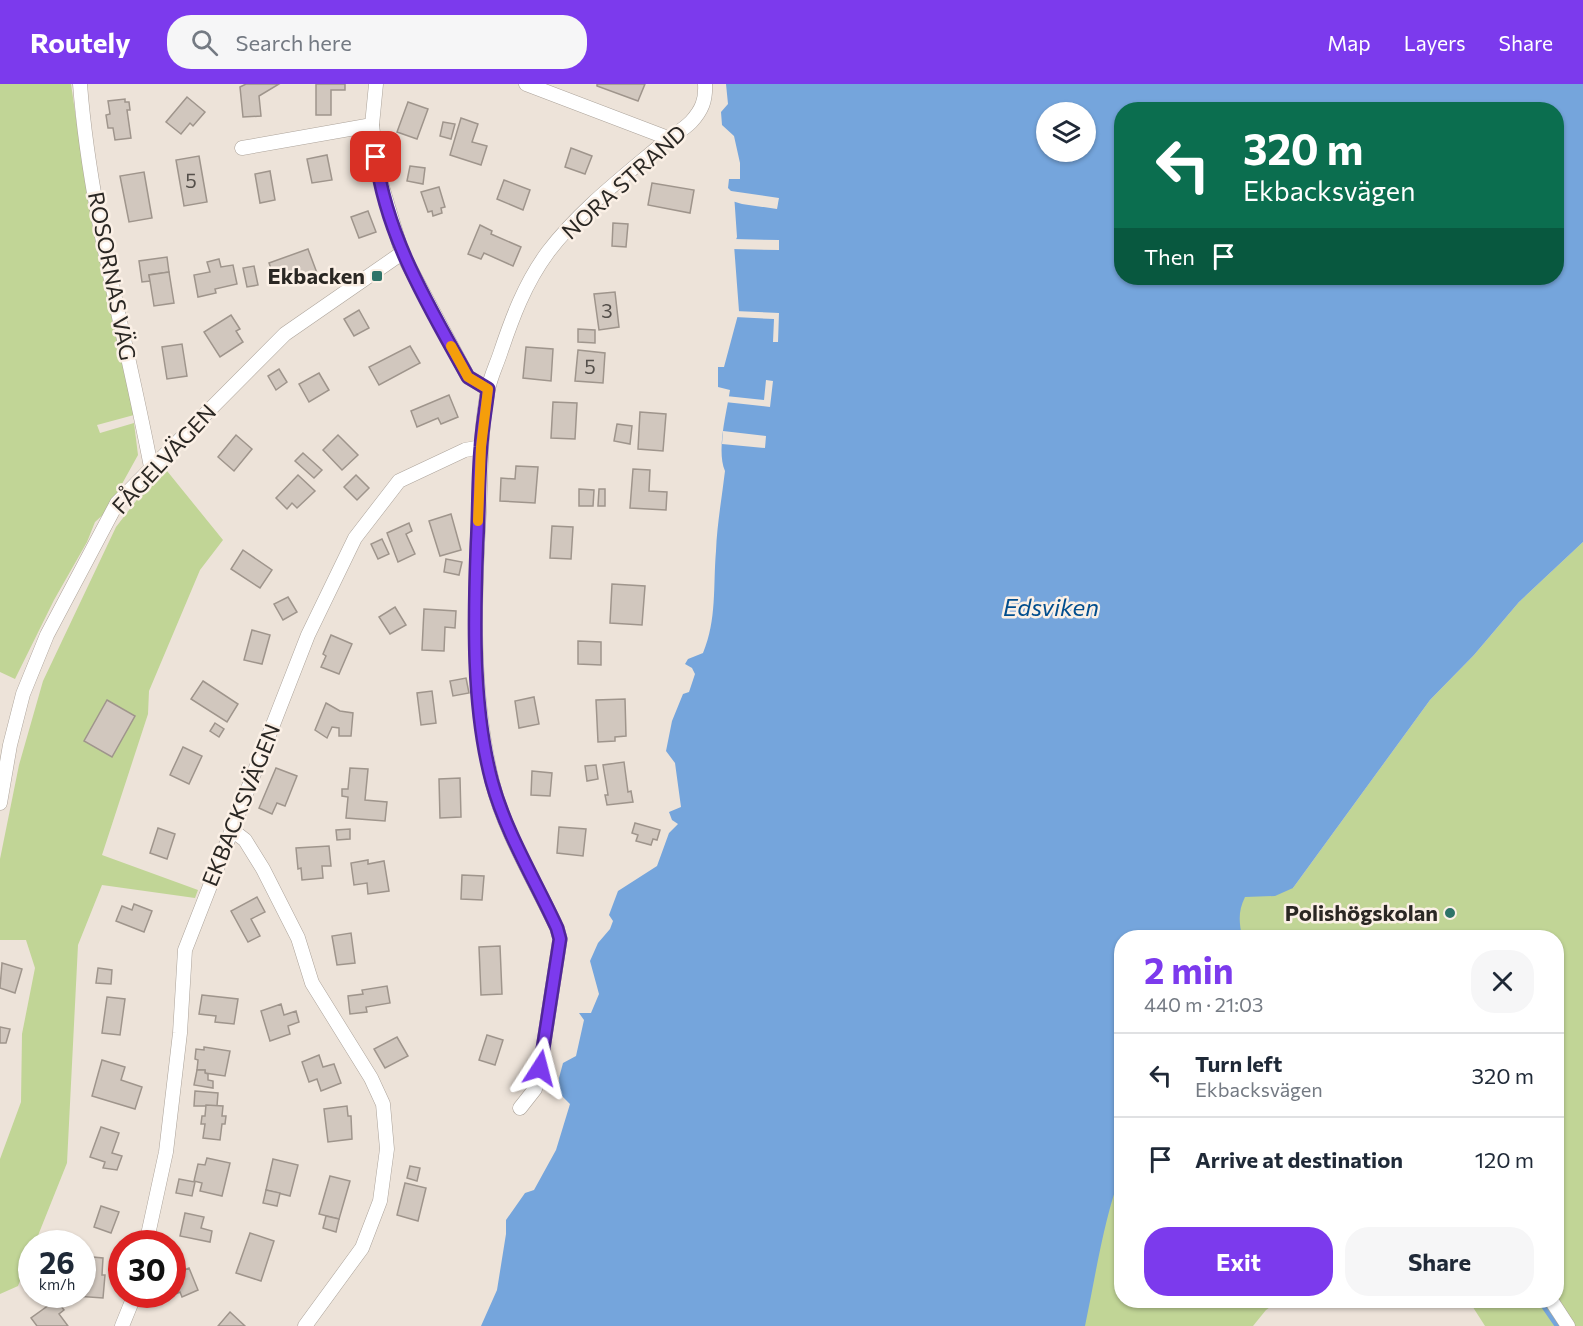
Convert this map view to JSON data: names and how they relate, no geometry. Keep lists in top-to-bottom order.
{
  "streets": {
    "street": [
      "NORA STRAND",
      "ROSORNAS VÄG",
      "FÅGELVÄGEN",
      "EKBACKSVÄGEN"
    ]
  },
  "crossings": [
    ["NORA STRAND", "EKBACKSVÄGEN"],
    ["ROSORNAS VÄG", "FÅGELVÄGEN"]
  ],
  "water": ["Edsviken"],
  "places": {
    "transit": ["Ekbacken"],
    "other": ["Polishögskolan"]
  },
  "house_numbers": ["5", "3", "5"],
  "page": {
    "header": "Routely",
    "search": "Search here",
    "nav": ["Map", "Layers", "Share"],
    "turn": ["320 m", "Ekbacksvägen"],
    "then": "Then",
    "heading": ["2 min", "440 m · 21:03"],
    "list": [
      {
        "name": "Turn left",
        "note": "Ekbacksvägen",
        "value": "320 m"
      },
      {
        "name": "Arrive at destination",
        "value": "120 m"
      }
    ],
    "buttons": ["Exit", "Share"],
    "speed": "26 km/h",
    "limit": "30"
  }
}
